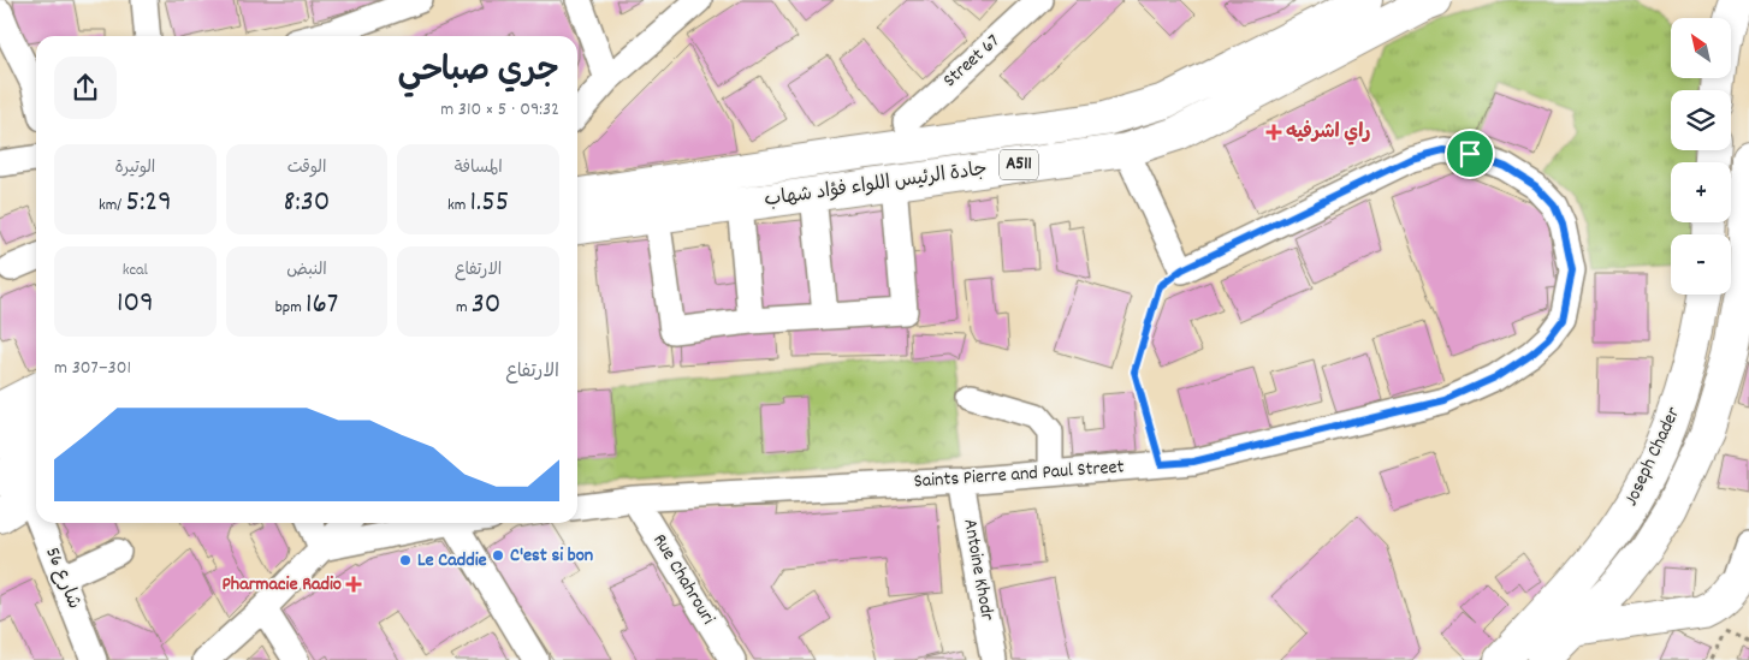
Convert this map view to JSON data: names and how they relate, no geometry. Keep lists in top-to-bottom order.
{
  "streets": {
    "highway": ["A511", "جادة الرئيس اللواء فؤاد شهاب", "Joseph Chader"],
    "street": [
      "Street 67",
      "Saints Pierre and Paul Street",
      "Antoine Khodr",
      "شارع 56",
      "Rue Chahrouri"
    ]
  },
  "crossings": [
    ["Saints Pierre and Paul Street", "Antoine Khodr"],
    ["Saints Pierre and Paul Street", "Rue Chahrouri"]
  ],
  "places": {
    "health": ["راي اشرفيه", "Pharmacie Radio"],
    "other": ["C'est si bon", "Le Caddie"]
  },
  "north": "top left",
  "page": {
    "map_buttons": ["+", "−"],
    "heading": ["جري صباحي", "09:32 · 5 × 310 m"],
    "stats": [
      ["المسافة", "1.55 km"],
      ["الوقت", "8:30"],
      ["الوتيرة", "5:29 /km"],
      ["الارتفاع", "30 m"],
      ["النبض", "167 bpm"],
      ["kcal", "109"]
    ],
    "chart": ["الارتفاع", "301–307 m"]
  }
}
